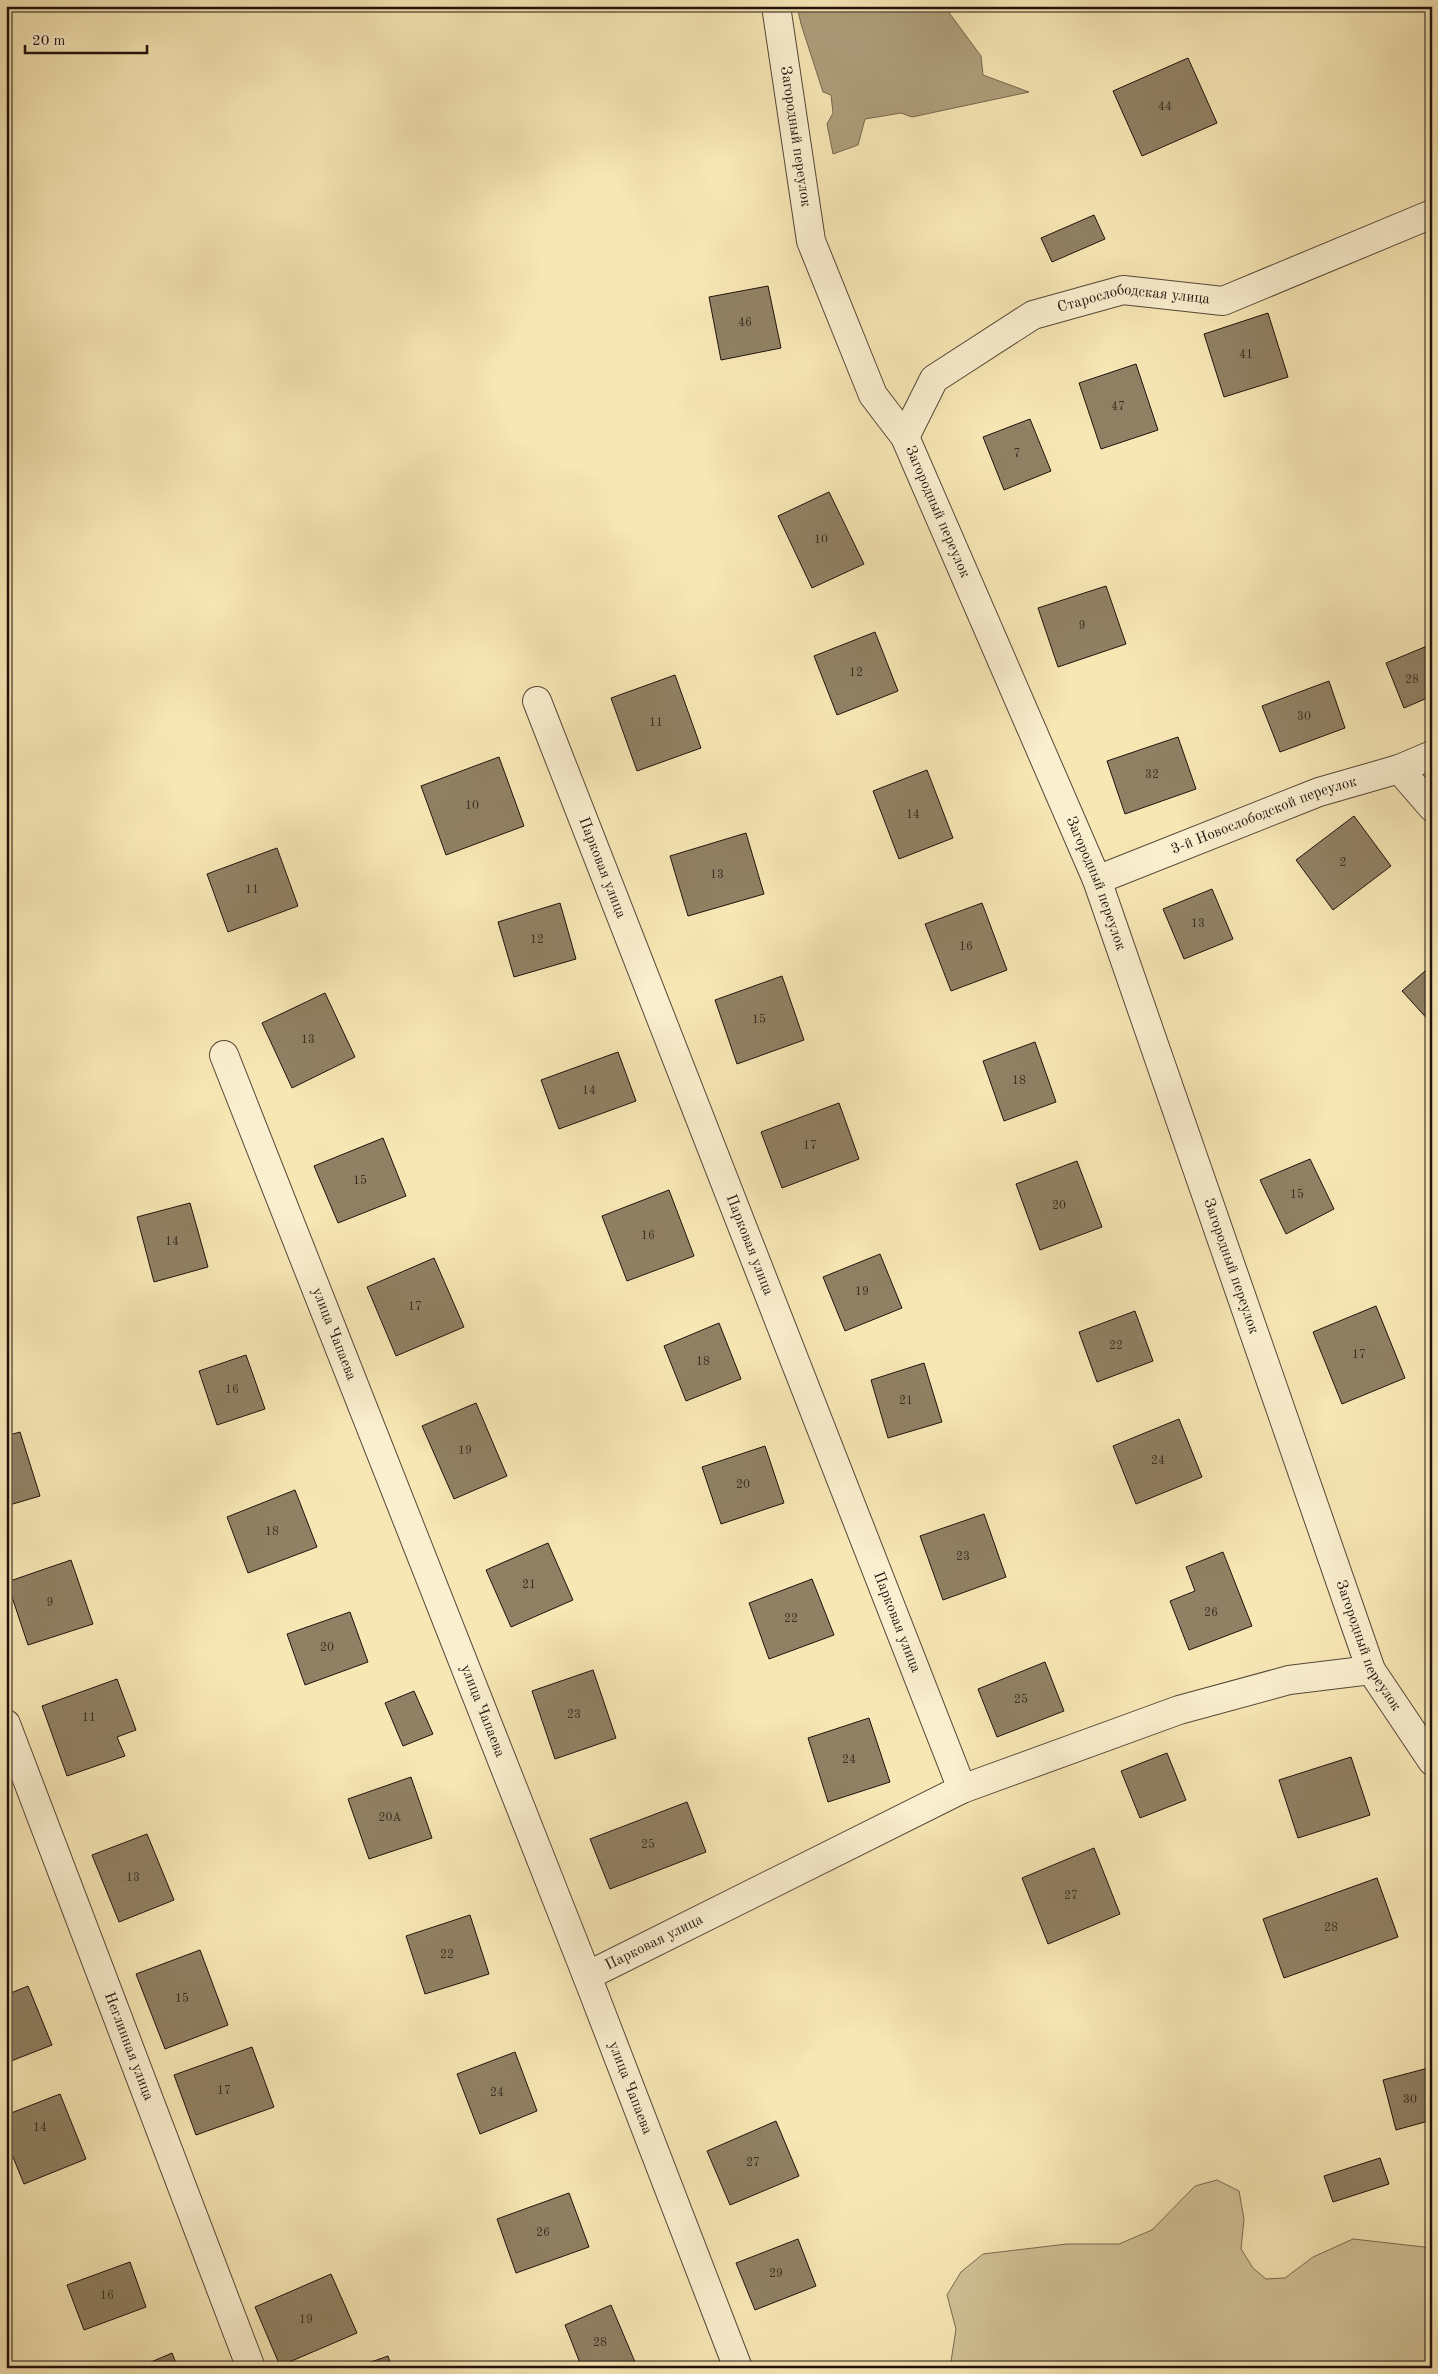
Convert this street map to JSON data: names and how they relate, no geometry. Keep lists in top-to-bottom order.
{
  "streets": {
    "street": [
      "Загородный переулок",
      "Старослободская улица",
      "3-й Новослободской переулок",
      "Парковая улица",
      "улица Чапаева",
      "Неглинная улица"
    ]
  },
  "crossings": [
    ["Загородный переулок", "Старослободская улица"],
    ["Загородный переулок", "3-й Новослободской переулок"],
    ["Загородный переулок", "Парковая улица"],
    ["Парковая улица", "улица Чапаева"]
  ],
  "house_numbers": [
    "44",
    "46",
    "41",
    "47",
    "7",
    "10",
    "9",
    "12",
    "28",
    "30",
    "11",
    "32",
    "10",
    "14",
    "2",
    "13",
    "11",
    "13",
    "12",
    "16",
    "15",
    "13",
    "18",
    "14",
    "17",
    "15",
    "15",
    "20",
    "16",
    "14",
    "19",
    "17",
    "22",
    "17",
    "18",
    "16",
    "21",
    "19",
    "24",
    "20",
    "18",
    "23",
    "21",
    "9",
    "26",
    "22",
    "20",
    "25",
    "23",
    "11",
    "24",
    "20А",
    "25",
    "13",
    "27",
    "28",
    "22",
    "15",
    "17",
    "24",
    "30",
    "14",
    "27",
    "26",
    "29",
    "16",
    "19",
    "28"
  ],
  "scale_bar": "20 m"
}
